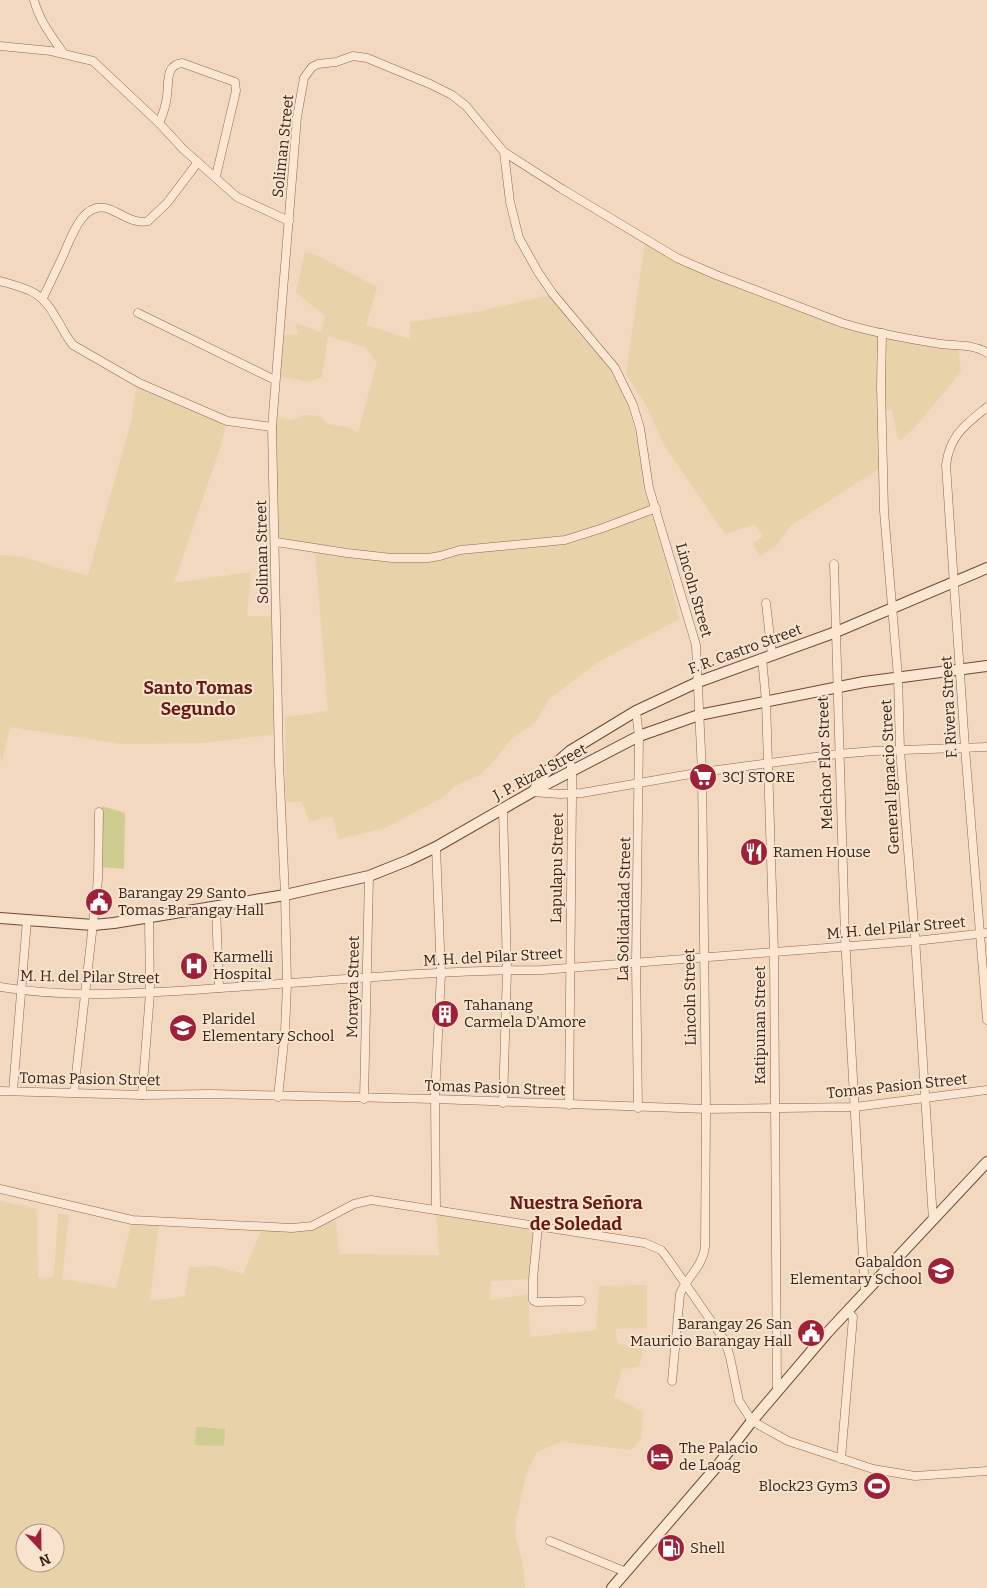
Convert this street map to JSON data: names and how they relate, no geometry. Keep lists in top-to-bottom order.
{
  "streets": {
    "main road": ["F. R. Castro Street", "J. P. Rizal Street"],
    "street": [
      "Soliman Street",
      "Lincoln Street",
      "F. Rivera Street",
      "Melchor Flor Street",
      "General Ignacio Street",
      "Lapulapu Street",
      "La Solidaridad Street",
      "M. H. del Pilar Street",
      "Morayta Street",
      "Katipunan Street",
      "Tomas Pasion Street"
    ]
  },
  "crossings": [
    ["Soliman Street", "Lincoln Street"],
    ["Soliman Street", "J. P. Rizal Street"],
    ["Soliman Street", "M. H. del Pilar Street"],
    ["Soliman Street", "Tomas Pasion Street"],
    ["Lincoln Street", "F. R. Castro Street"],
    ["Lincoln Street", "J. P. Rizal Street"],
    ["Lincoln Street", "M. H. del Pilar Street"],
    ["Lincoln Street", "Tomas Pasion Street"],
    ["F. R. Castro Street", "F. Rivera Street"],
    ["F. R. Castro Street", "Melchor Flor Street"],
    ["F. R. Castro Street", "J. P. Rizal Street"],
    ["F. R. Castro Street", "General Ignacio Street"],
    ["F. R. Castro Street", "Lapulapu Street"],
    ["F. R. Castro Street", "La Solidaridad Street"],
    ["F. R. Castro Street", "Katipunan Street"],
    ["F. Rivera Street", "J. P. Rizal Street"],
    ["F. Rivera Street", "M. H. del Pilar Street"],
    ["Melchor Flor Street", "J. P. Rizal Street"],
    ["Melchor Flor Street", "M. H. del Pilar Street"],
    ["Melchor Flor Street", "Tomas Pasion Street"],
    ["J. P. Rizal Street", "General Ignacio Street"],
    ["J. P. Rizal Street", "Lapulapu Street"],
    ["J. P. Rizal Street", "La Solidaridad Street"],
    ["J. P. Rizal Street", "Morayta Street"],
    ["J. P. Rizal Street", "Katipunan Street"],
    ["General Ignacio Street", "M. H. del Pilar Street"],
    ["General Ignacio Street", "Tomas Pasion Street"],
    ["Lapulapu Street", "M. H. del Pilar Street"],
    ["Lapulapu Street", "Tomas Pasion Street"],
    ["La Solidaridad Street", "M. H. del Pilar Street"],
    ["La Solidaridad Street", "Tomas Pasion Street"],
    ["M. H. del Pilar Street", "Morayta Street"],
    ["M. H. del Pilar Street", "Katipunan Street"],
    ["Morayta Street", "Tomas Pasion Street"],
    ["Katipunan Street", "Tomas Pasion Street"]
  ],
  "districts": ["Santo Tomas Segundo", "Nuestra Señora de Soledad"],
  "places": {
    "supermarket": ["3CJ STORE"],
    "restaurant": ["Ramen House"],
    "public building": ["Barangay 29 Santo Tomas Barangay Hall", "Barangay 26 San Mauricio Barangay Hall"],
    "hospital": ["Karmelli Hospital"],
    "building": ["Tahanang Carmela D'Amore"],
    "school or university": ["Plaridel Elementary School", "Gabaldon Elementary School"],
    "hotel": ["The Palacio de Laoag"],
    "sports": ["Block23 Gym3"],
    "fuel station": ["Shell"]
  },
  "north": "bottom"
}
